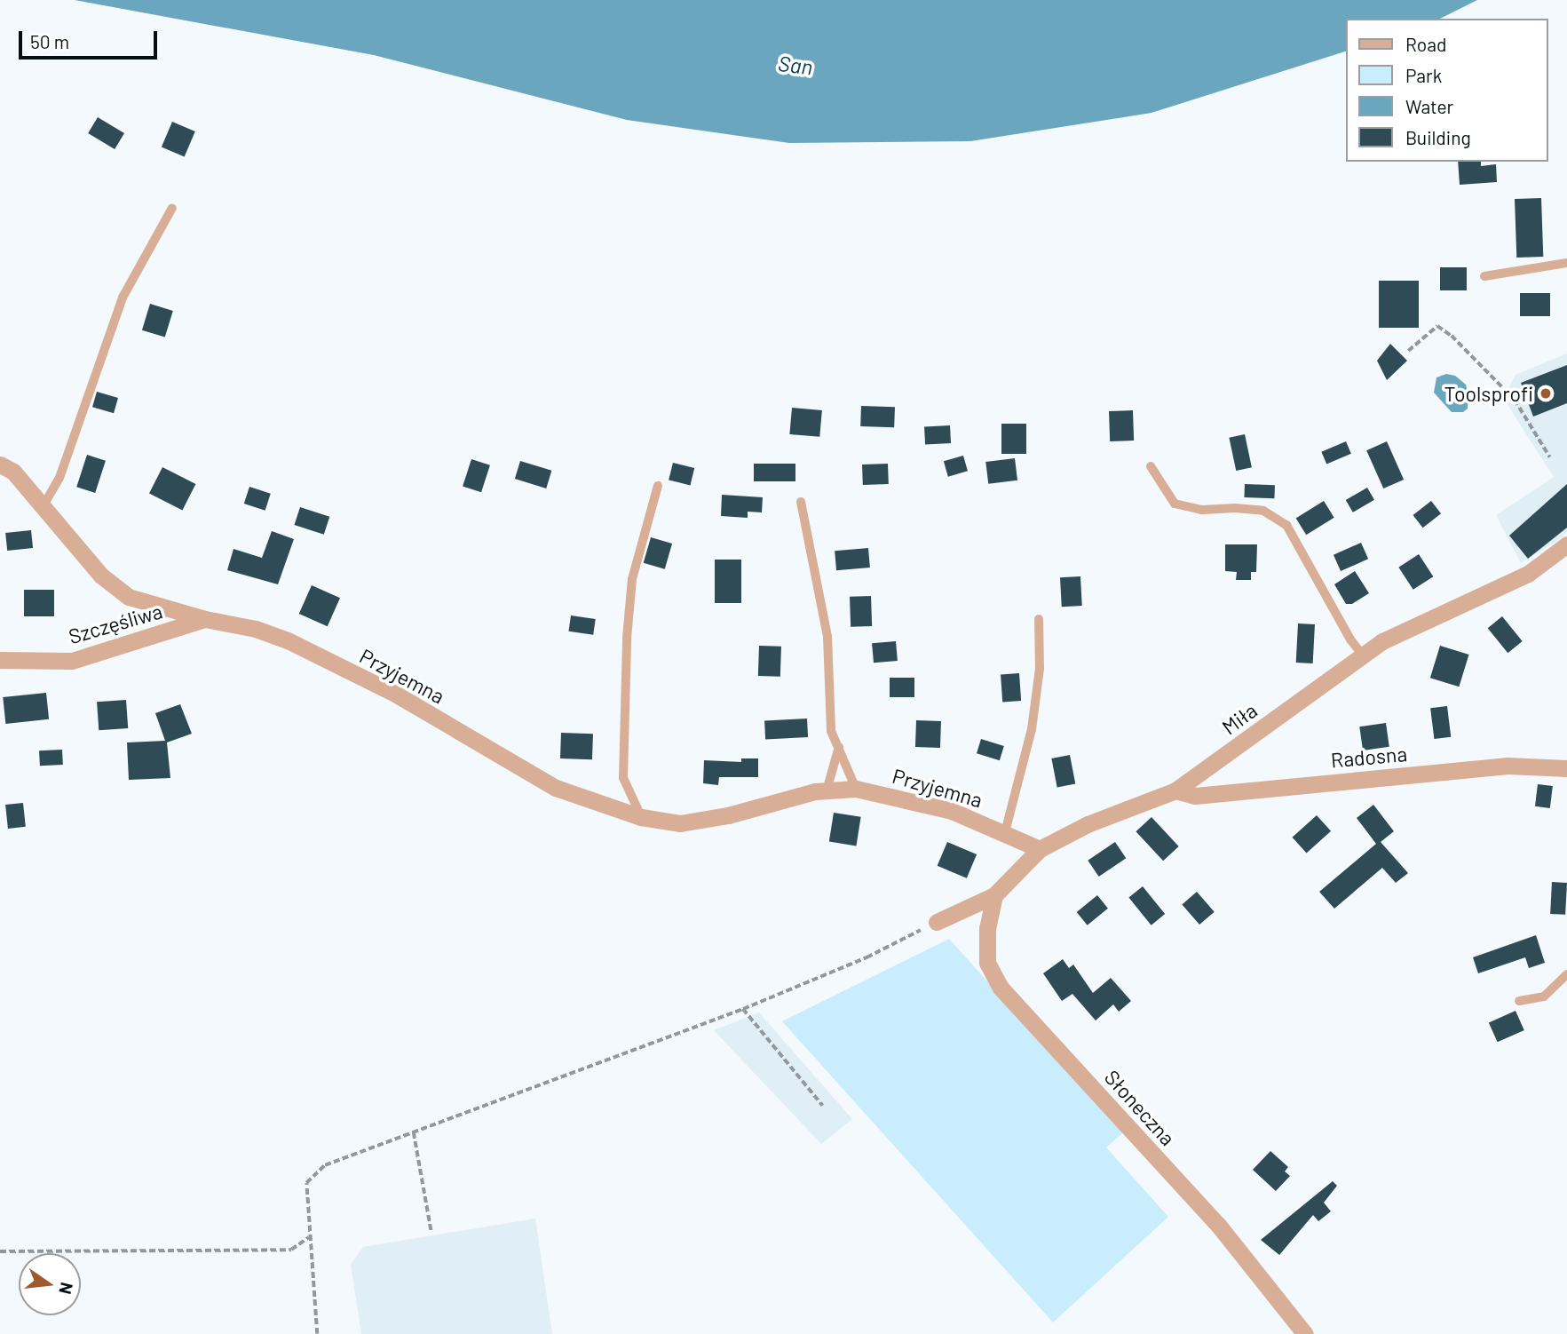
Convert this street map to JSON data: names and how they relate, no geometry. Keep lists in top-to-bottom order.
{
  "streets": {
    "street": [
      "Szczęśliwa",
      "Przyjemna",
      "Miła",
      "Radosna",
      "Słoneczna"
    ]
  },
  "crossings": [
    ["Szczęśliwa", "Przyjemna"],
    ["Przyjemna", "Miła"],
    ["Miła", "Radosna"],
    ["Miła", "Słoneczna"]
  ],
  "water": ["San"],
  "places": ["Toolsprofi"],
  "legend": [
    "Road",
    "Park",
    "Water",
    "Building"
  ],
  "scale_bar": "50 m",
  "north": "right"
}
